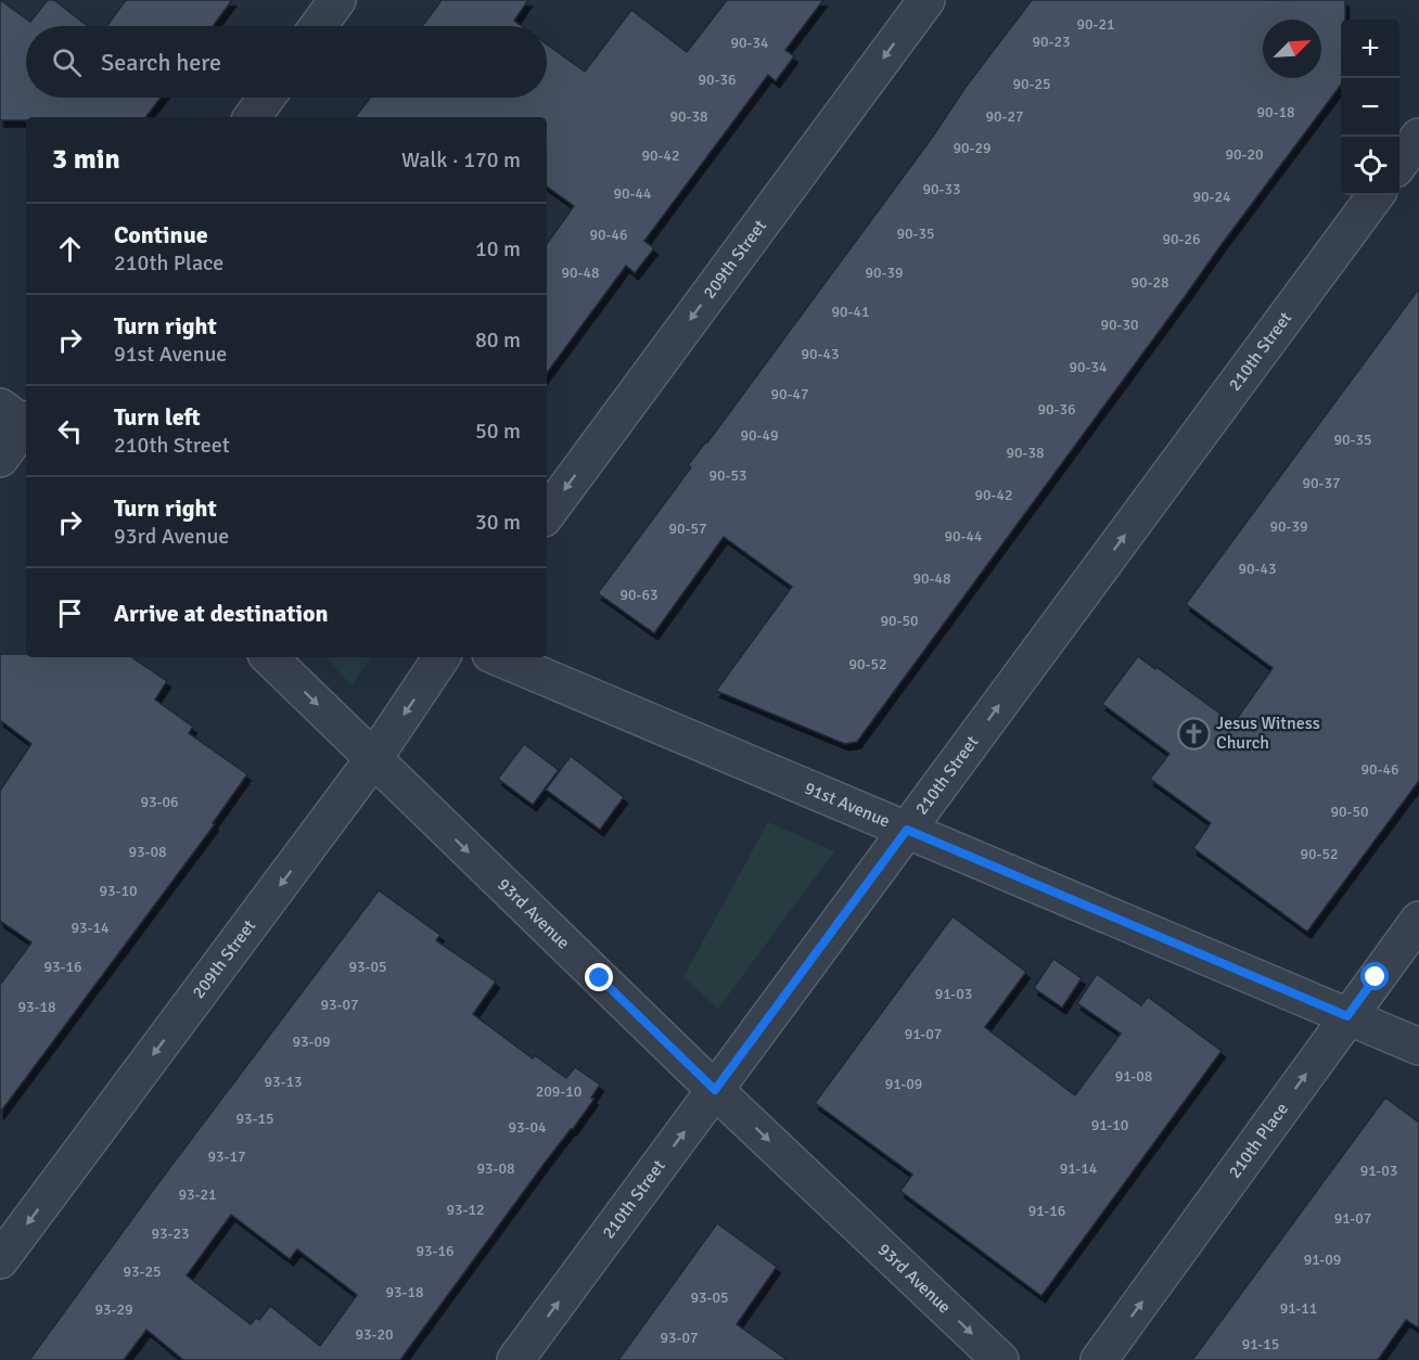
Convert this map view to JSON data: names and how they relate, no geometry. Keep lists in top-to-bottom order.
{
  "streets": {
    "street": [
      "209th Street",
      "210th Street",
      "91st Avenue",
      "93rd Avenue",
      "210th Place"
    ]
  },
  "crossings": [
    ["209th Street", "93rd Avenue"],
    ["210th Street", "91st Avenue"],
    ["210th Street", "93rd Avenue"],
    ["91st Avenue", "210th Place"]
  ],
  "one_way": [
    "209th Street",
    "210th Street",
    "93rd Avenue",
    "210th Place"
  ],
  "places": {
    "church": ["Jesus Witness Church"]
  },
  "house_numbers": [
    "90-21",
    "90-23",
    "90-34",
    "90-36",
    "90-25",
    "90-18",
    "90-38",
    "90-27",
    "90-29",
    "90-20",
    "90-42",
    "90-33",
    "90-44",
    "90-24",
    "90-35",
    "90-46",
    "90-26",
    "90-48",
    "90-39",
    "90-28",
    "90-41",
    "90-30",
    "90-43",
    "90-34",
    "90-47",
    "90-36",
    "90-49",
    "90-35",
    "90-38",
    "90-53",
    "90-37",
    "90-42",
    "90-39",
    "90-57",
    "90-44",
    "90-43",
    "90-48",
    "90-63",
    "90-50",
    "90-52",
    "90-46",
    "93-06",
    "90-50",
    "93-08",
    "90-52",
    "93-10",
    "93-14",
    "93-16",
    "93-05",
    "91-03",
    "93-07",
    "93-18",
    "91-07",
    "93-09",
    "91-08",
    "93-13",
    "91-09",
    "209-10",
    "93-15",
    "91-10",
    "93-04",
    "93-17",
    "93-08",
    "91-14",
    "91-03",
    "93-21",
    "93-12",
    "91-16",
    "91-07",
    "93-23",
    "93-16",
    "91-09",
    "93-25",
    "93-18",
    "93-05",
    "91-11",
    "93-29",
    "93-20",
    "93-07",
    "91-15"
  ],
  "north": "top right",
  "page": {
    "map_buttons": ["+", "−"],
    "search": "Search here",
    "heading": ["3 min", "Walk · 170 m"],
    "list": [
      ["Continue", "210th Place", "10 m"],
      ["Turn right", "91st Avenue", "80 m"],
      ["Turn left", "210th Street", "50 m"],
      ["Turn right", "93rd Avenue", "30 m"],
      "Arrive at destination"
    ]
  }
}
